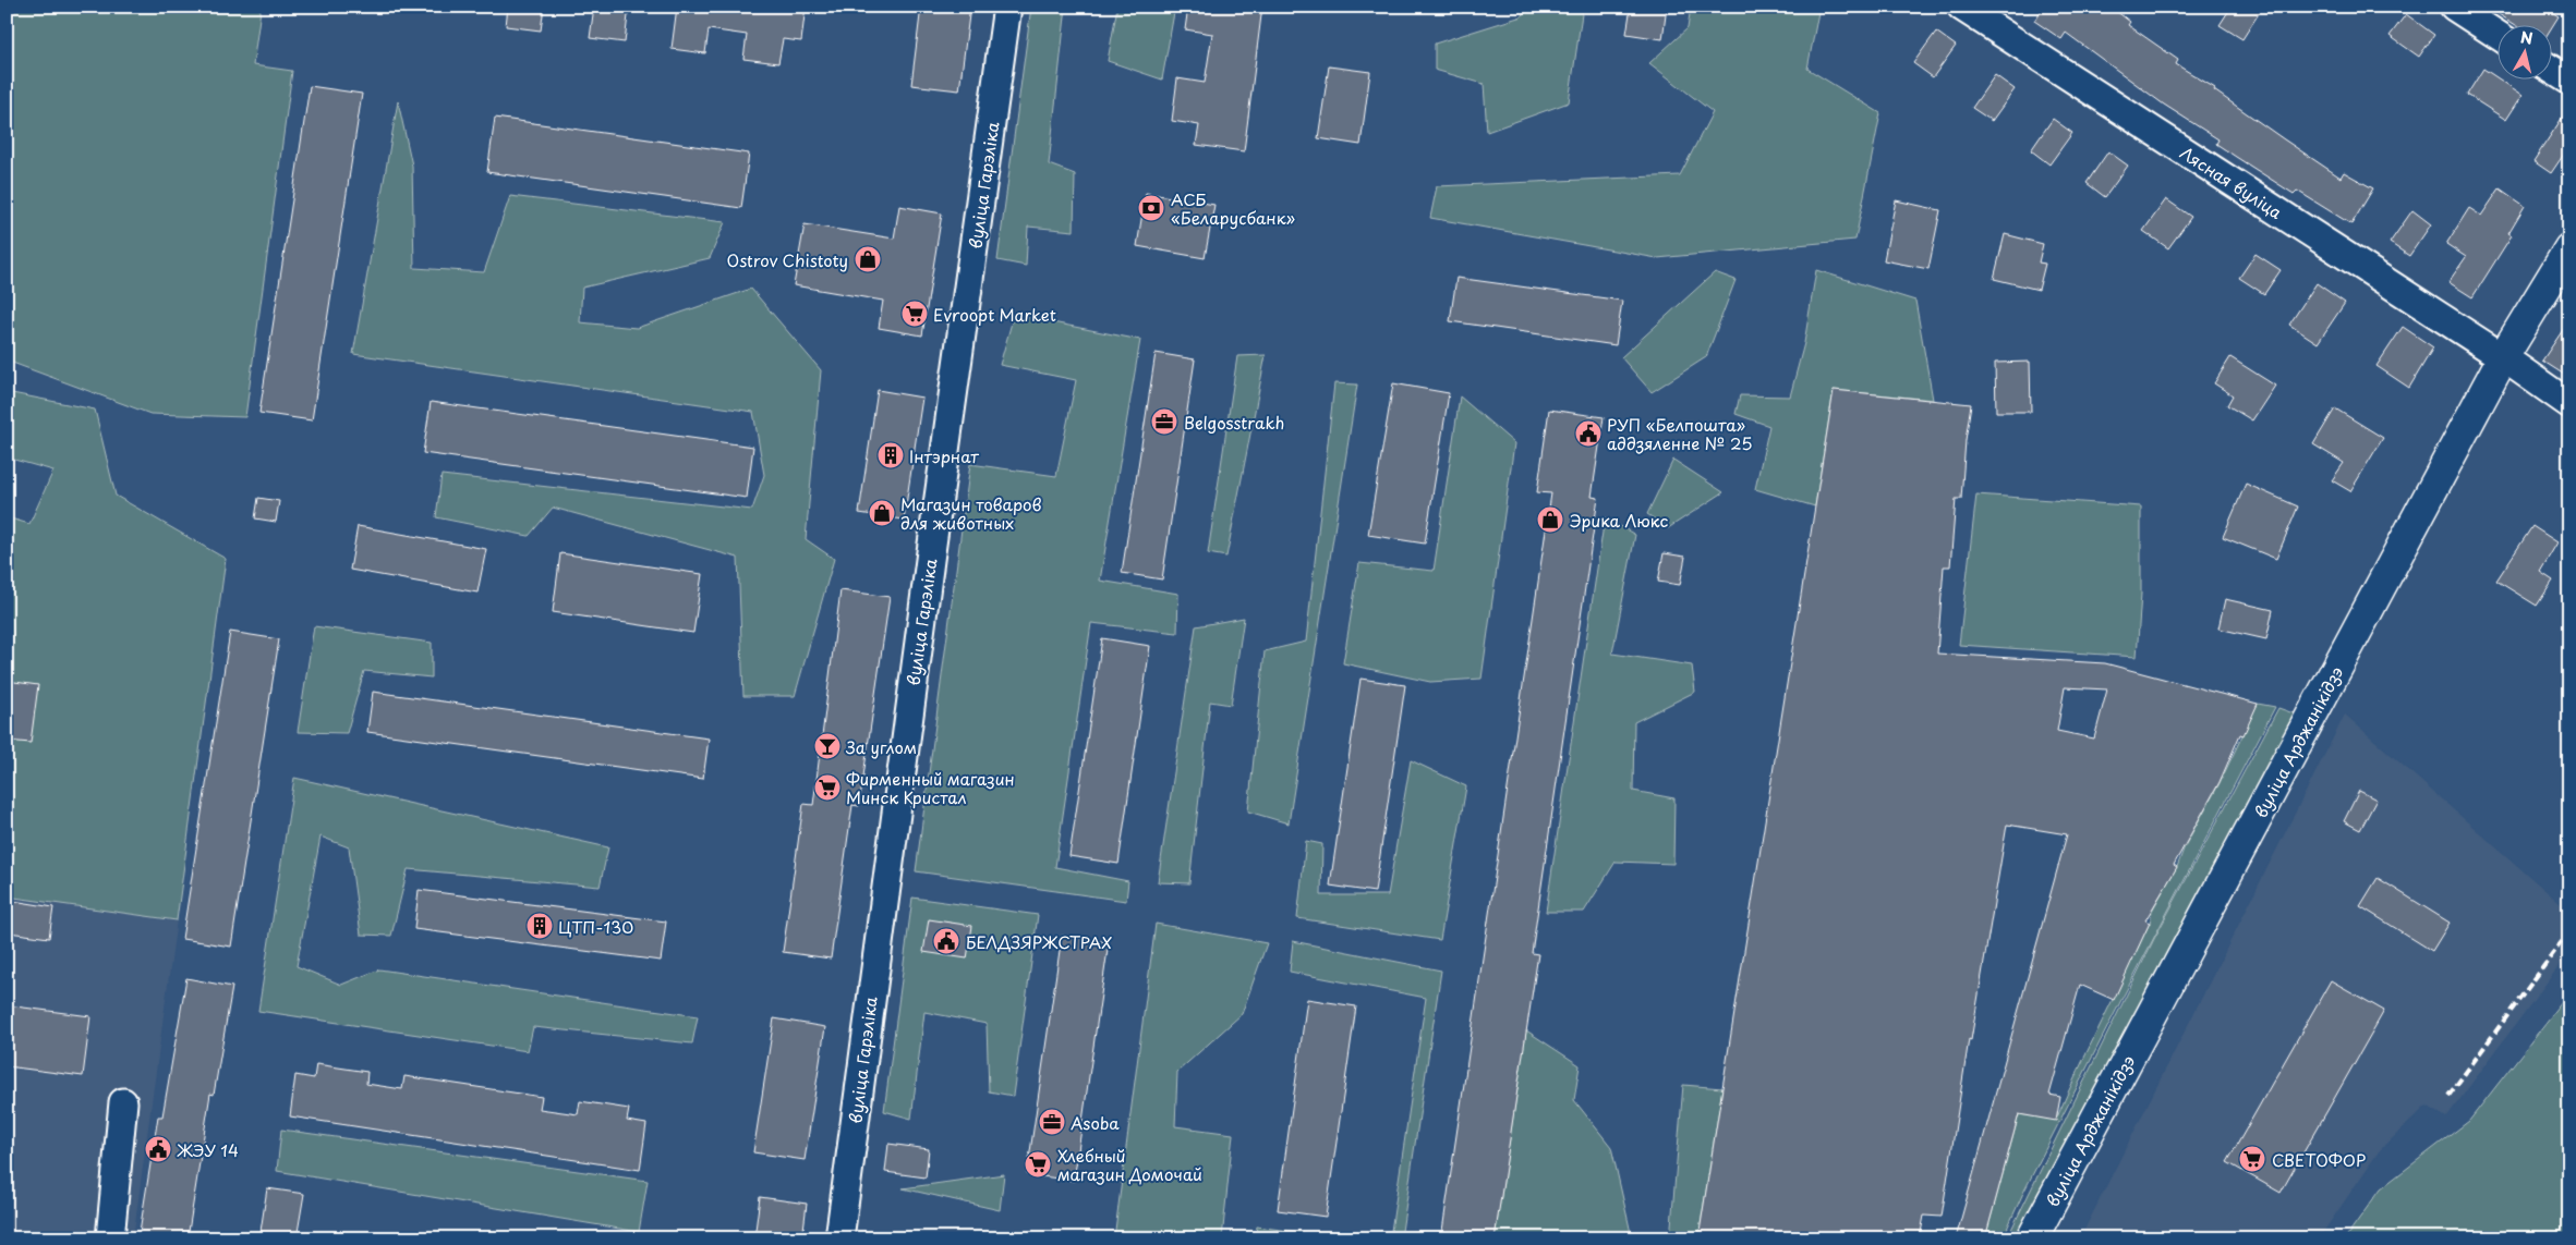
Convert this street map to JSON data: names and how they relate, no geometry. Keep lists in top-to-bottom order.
{
  "streets": {
    "main road": ["вуліца Арджанікідзэ"],
    "street": ["Лясная вуліца", "вуліца Гарэліка"]
  },
  "crossings": [
    ["Лясная вуліца", "вуліца Арджанікідзэ"]
  ],
  "places": {
    "bank": ["АСБ «Беларусбанк»"],
    "shop": ["Ostrov Chistoty", "Магазин товаров для животных", "Эрика Люкс"],
    "supermarket": [
      "Evroopt Market",
      "Фирменный магазин Минск Кристал",
      "СВЕТОФОР",
      "Хлебный магазин Домочай"
    ],
    "office": ["Belgosstrakh", "Asoba"],
    "public building": ["РУП «Белпошта» аддзяленне № 25", "БЕЛДЗЯРЖСТРАХ", "ЖЭУ 14"],
    "building": ["Інтэрнат", "ЦТП-130"],
    "bar": ["За углом"]
  },
  "north": "top"
}
